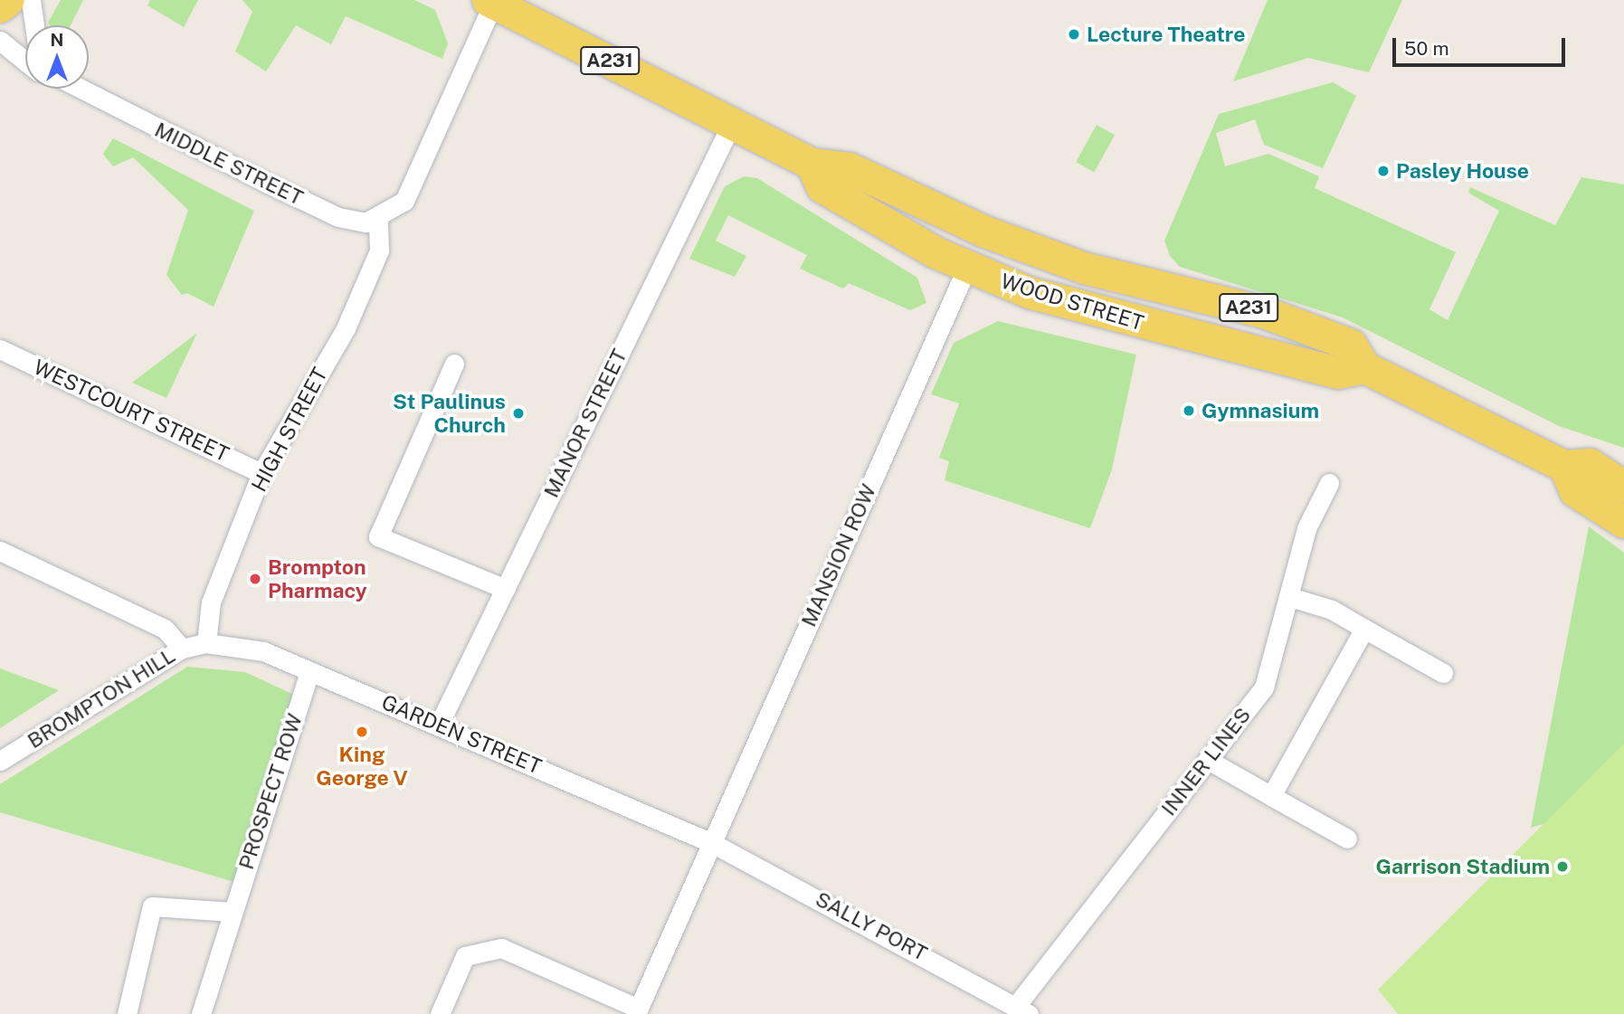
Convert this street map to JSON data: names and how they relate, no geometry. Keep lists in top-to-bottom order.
{
  "streets": {
    "main road": ["A231", "WOOD STREET"],
    "street": [
      "MIDDLE STREET",
      "WESTCOURT STREET",
      "MANOR STREET",
      "HIGH STREET",
      "MANSION ROW",
      "BROMPTON HILL",
      "GARDEN STREET",
      "INNER LINES",
      "PROSPECT ROW",
      "SALLY PORT"
    ]
  },
  "crossings": [
    ["MIDDLE STREET", "HIGH STREET"],
    ["WOOD STREET", "MANOR STREET"],
    ["WOOD STREET", "MANSION ROW"],
    ["WESTCOURT STREET", "HIGH STREET"],
    ["MANOR STREET", "GARDEN STREET"],
    ["HIGH STREET", "BROMPTON HILL"],
    ["HIGH STREET", "GARDEN STREET"],
    ["MANSION ROW", "GARDEN STREET"],
    ["MANSION ROW", "SALLY PORT"],
    ["BROMPTON HILL", "GARDEN STREET"],
    ["GARDEN STREET", "PROSPECT ROW"],
    ["GARDEN STREET", "SALLY PORT"],
    ["INNER LINES", "SALLY PORT"]
  ],
  "places": [
    "Lecture Theatre",
    "Pasley House",
    "Gymnasium",
    "St Paulinus Church",
    "Brompton Pharmacy",
    "King George V",
    "Garrison Stadium"
  ],
  "scale_bar": "50 m",
  "north": "top"
}
